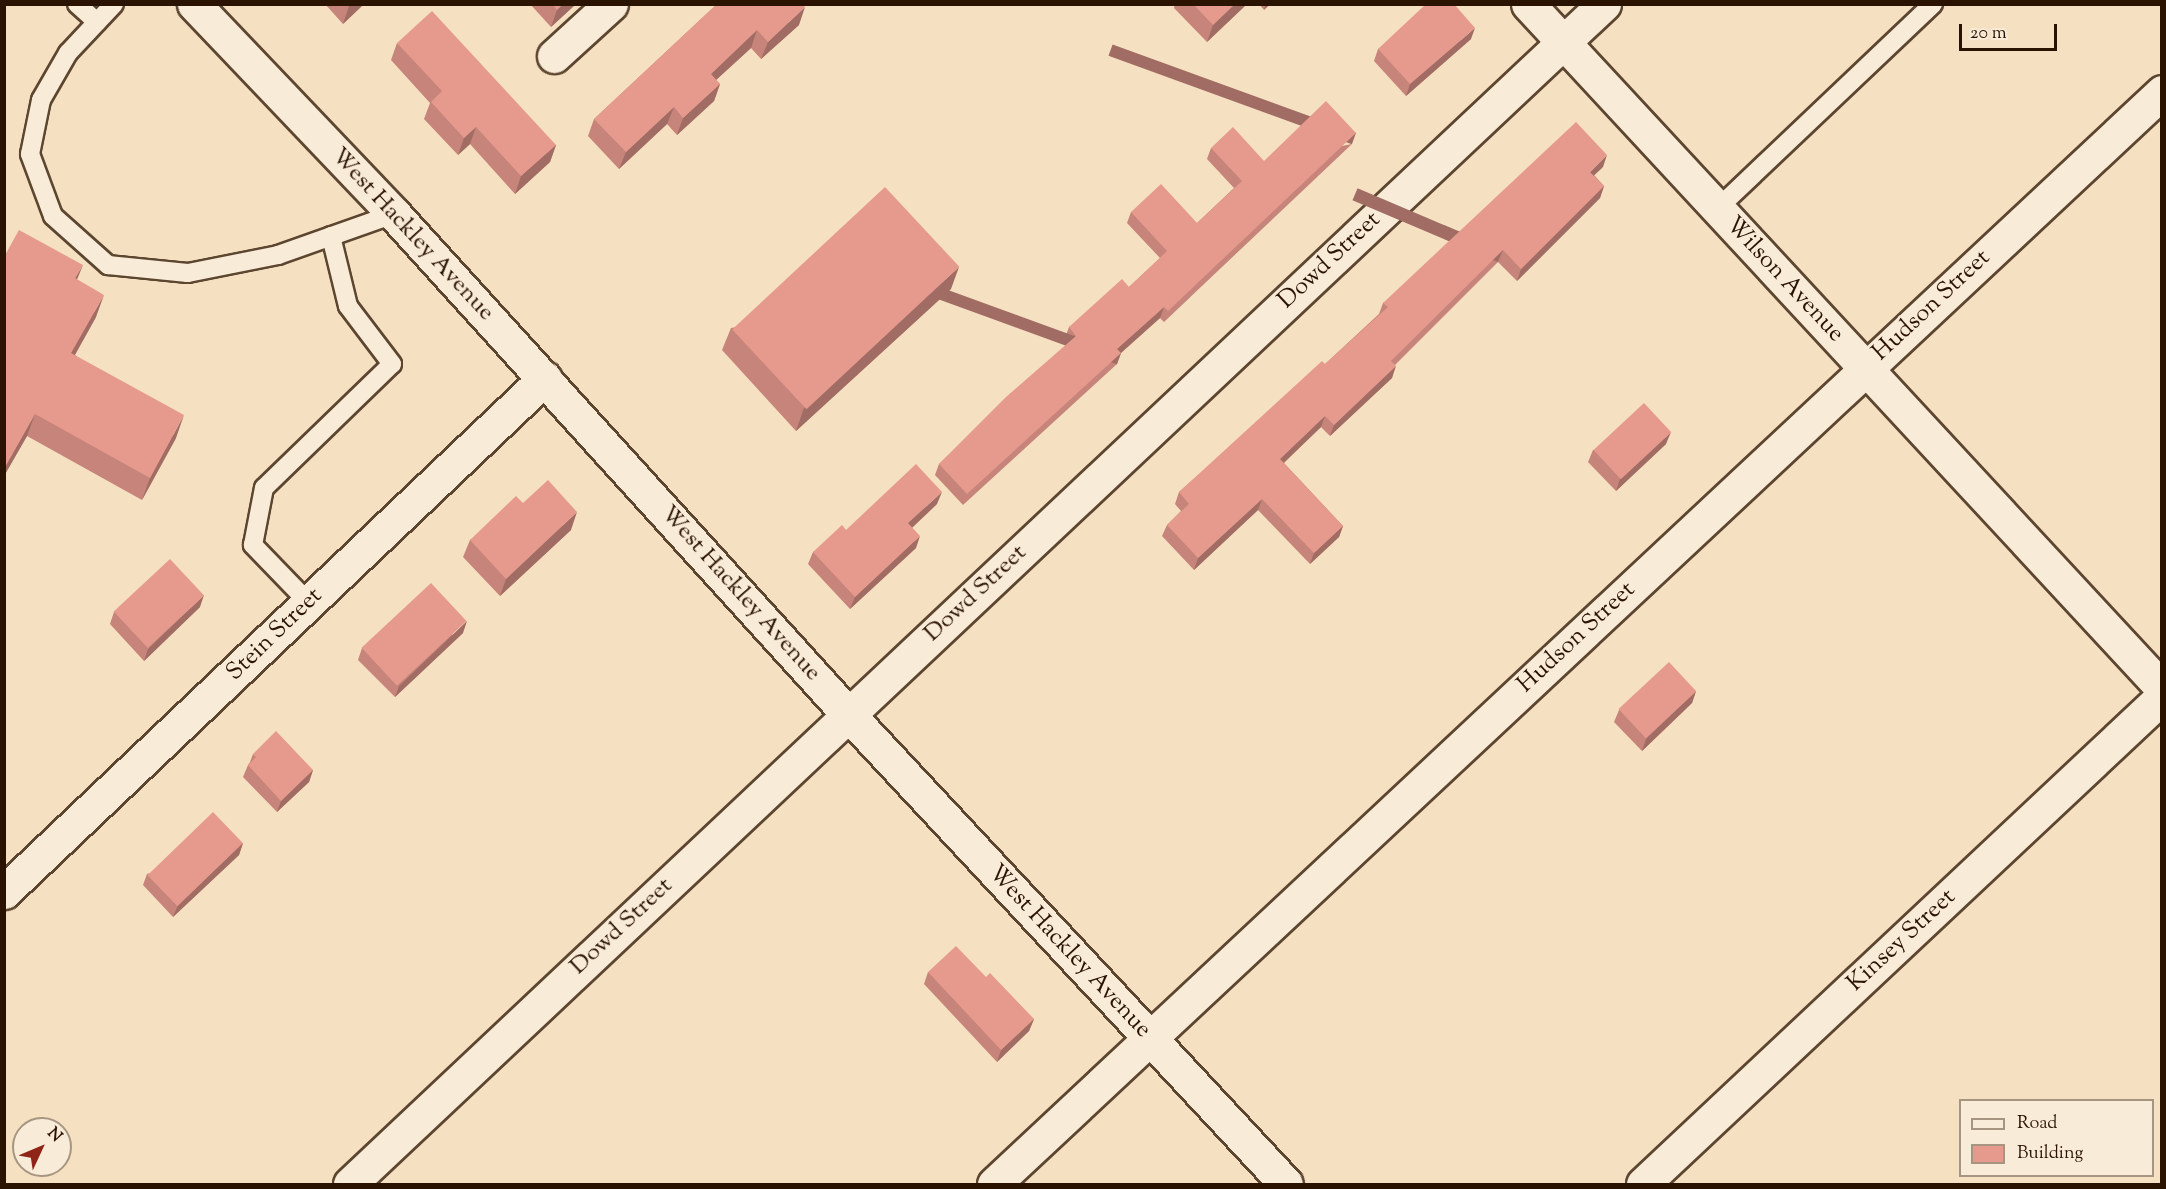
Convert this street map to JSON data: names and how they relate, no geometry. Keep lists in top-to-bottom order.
{
  "streets": {
    "street": [
      "West Hackley Avenue",
      "Dowd Street",
      "Wilson Avenue",
      "Hudson Street",
      "Stein Street",
      "Kinsey Street"
    ]
  },
  "crossings": [
    ["West Hackley Avenue", "Dowd Street"],
    ["West Hackley Avenue", "Hudson Street"],
    ["West Hackley Avenue", "Stein Street"],
    ["Dowd Street", "Wilson Avenue"],
    ["Wilson Avenue", "Hudson Street"]
  ],
  "legend": ["Road", "Building"],
  "scale_bar": "20 m",
  "north": "top right"
}
